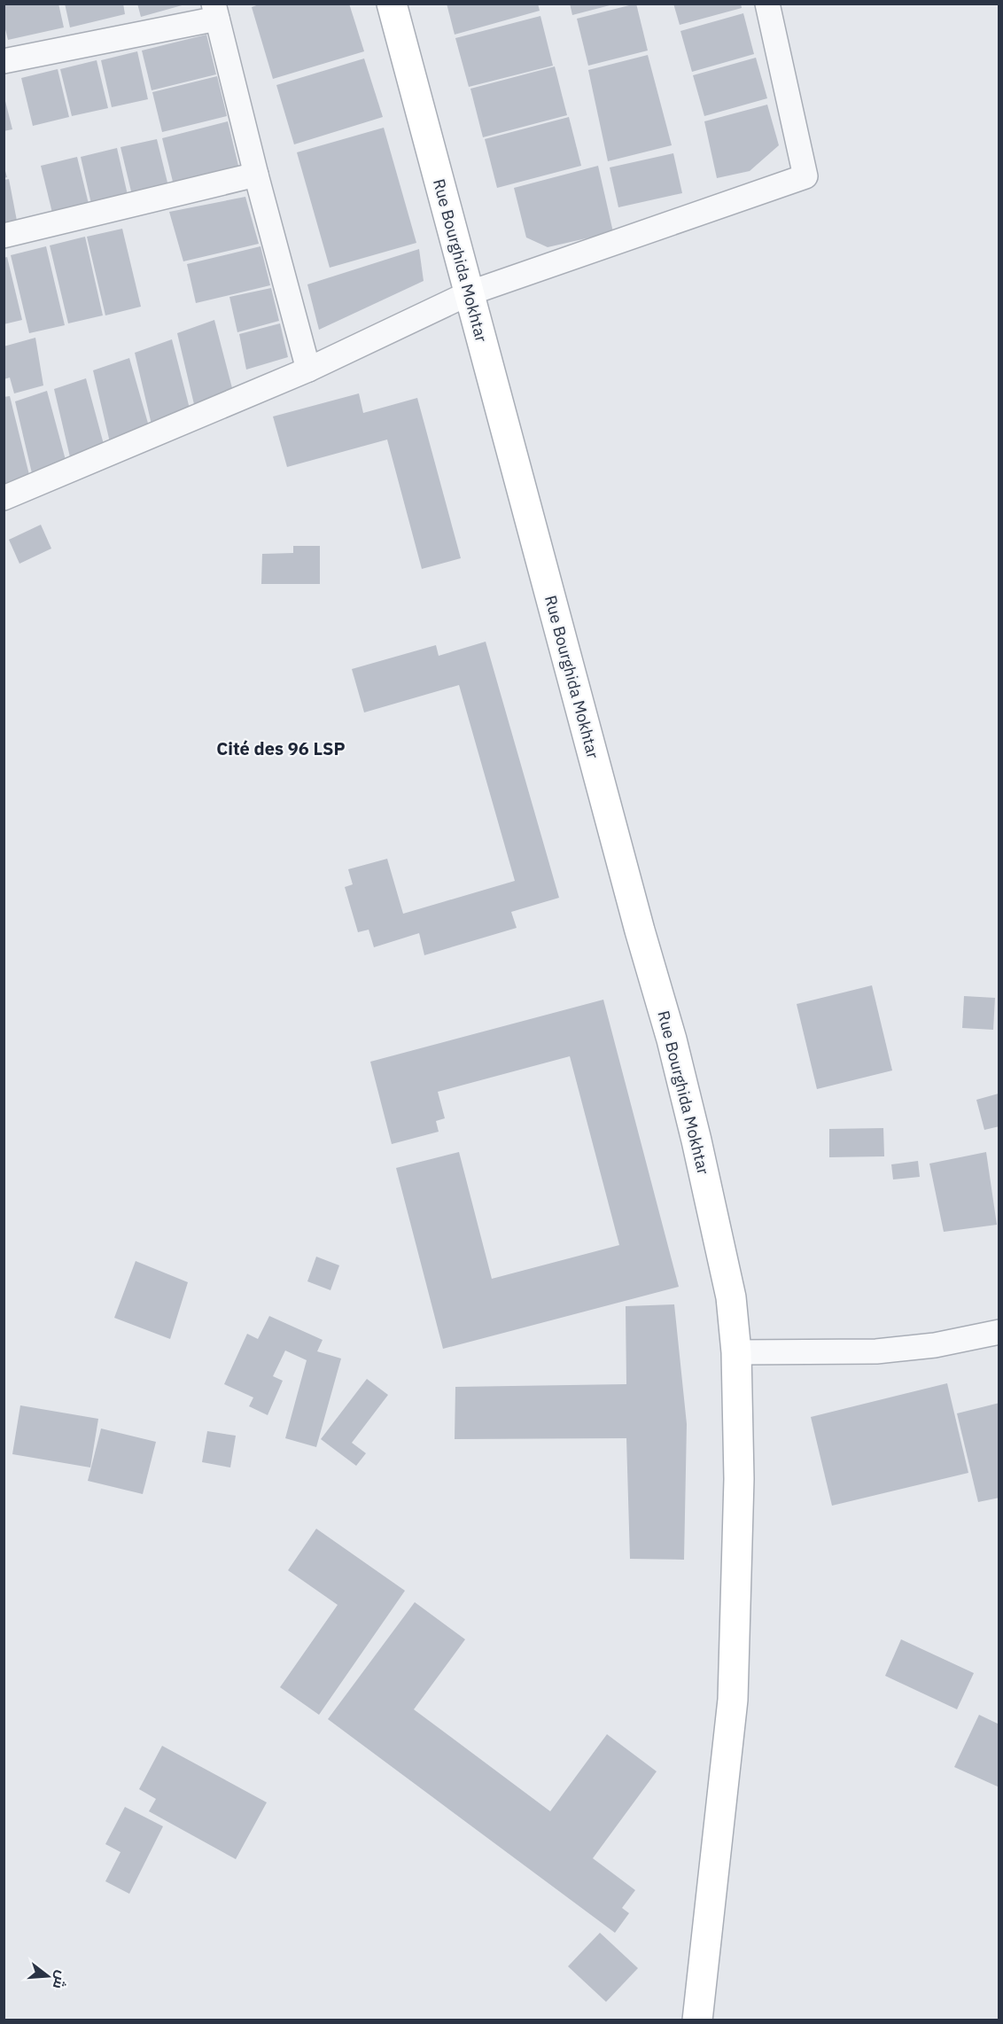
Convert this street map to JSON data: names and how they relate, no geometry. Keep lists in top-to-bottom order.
{
  "streets": {
    "main road": ["Rue Bourghida Mokhtar"]
  },
  "districts": ["Cité des 96 LSP"],
  "north": "right"
}
